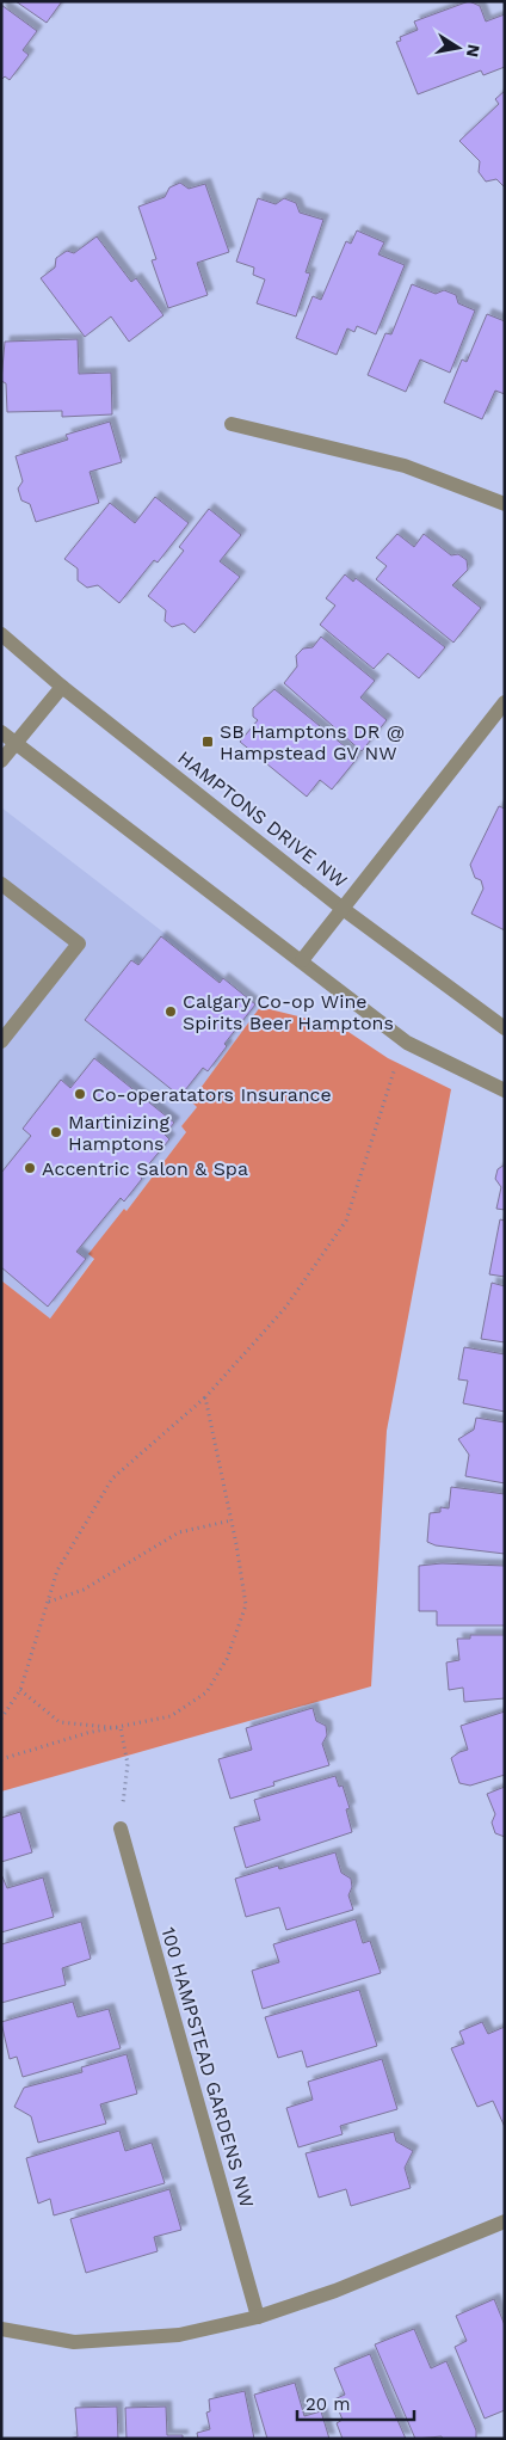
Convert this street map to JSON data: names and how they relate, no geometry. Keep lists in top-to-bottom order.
{
  "streets": {
    "street": ["HAMPTONS DRIVE NW", "100 HAMPSTEAD GARDENS NW"]
  },
  "places": {
    "transit": ["SB Hamptons DR @ Hampstead GV NW"],
    "other": [
      "Calgary Co-op Wine Spirits Beer Hamptons",
      "Co-operatators Insurance",
      "Martinizing Hamptons",
      "Accentric Salon & Spa"
    ]
  },
  "scale_bar": "20 m",
  "north": "right"
}
